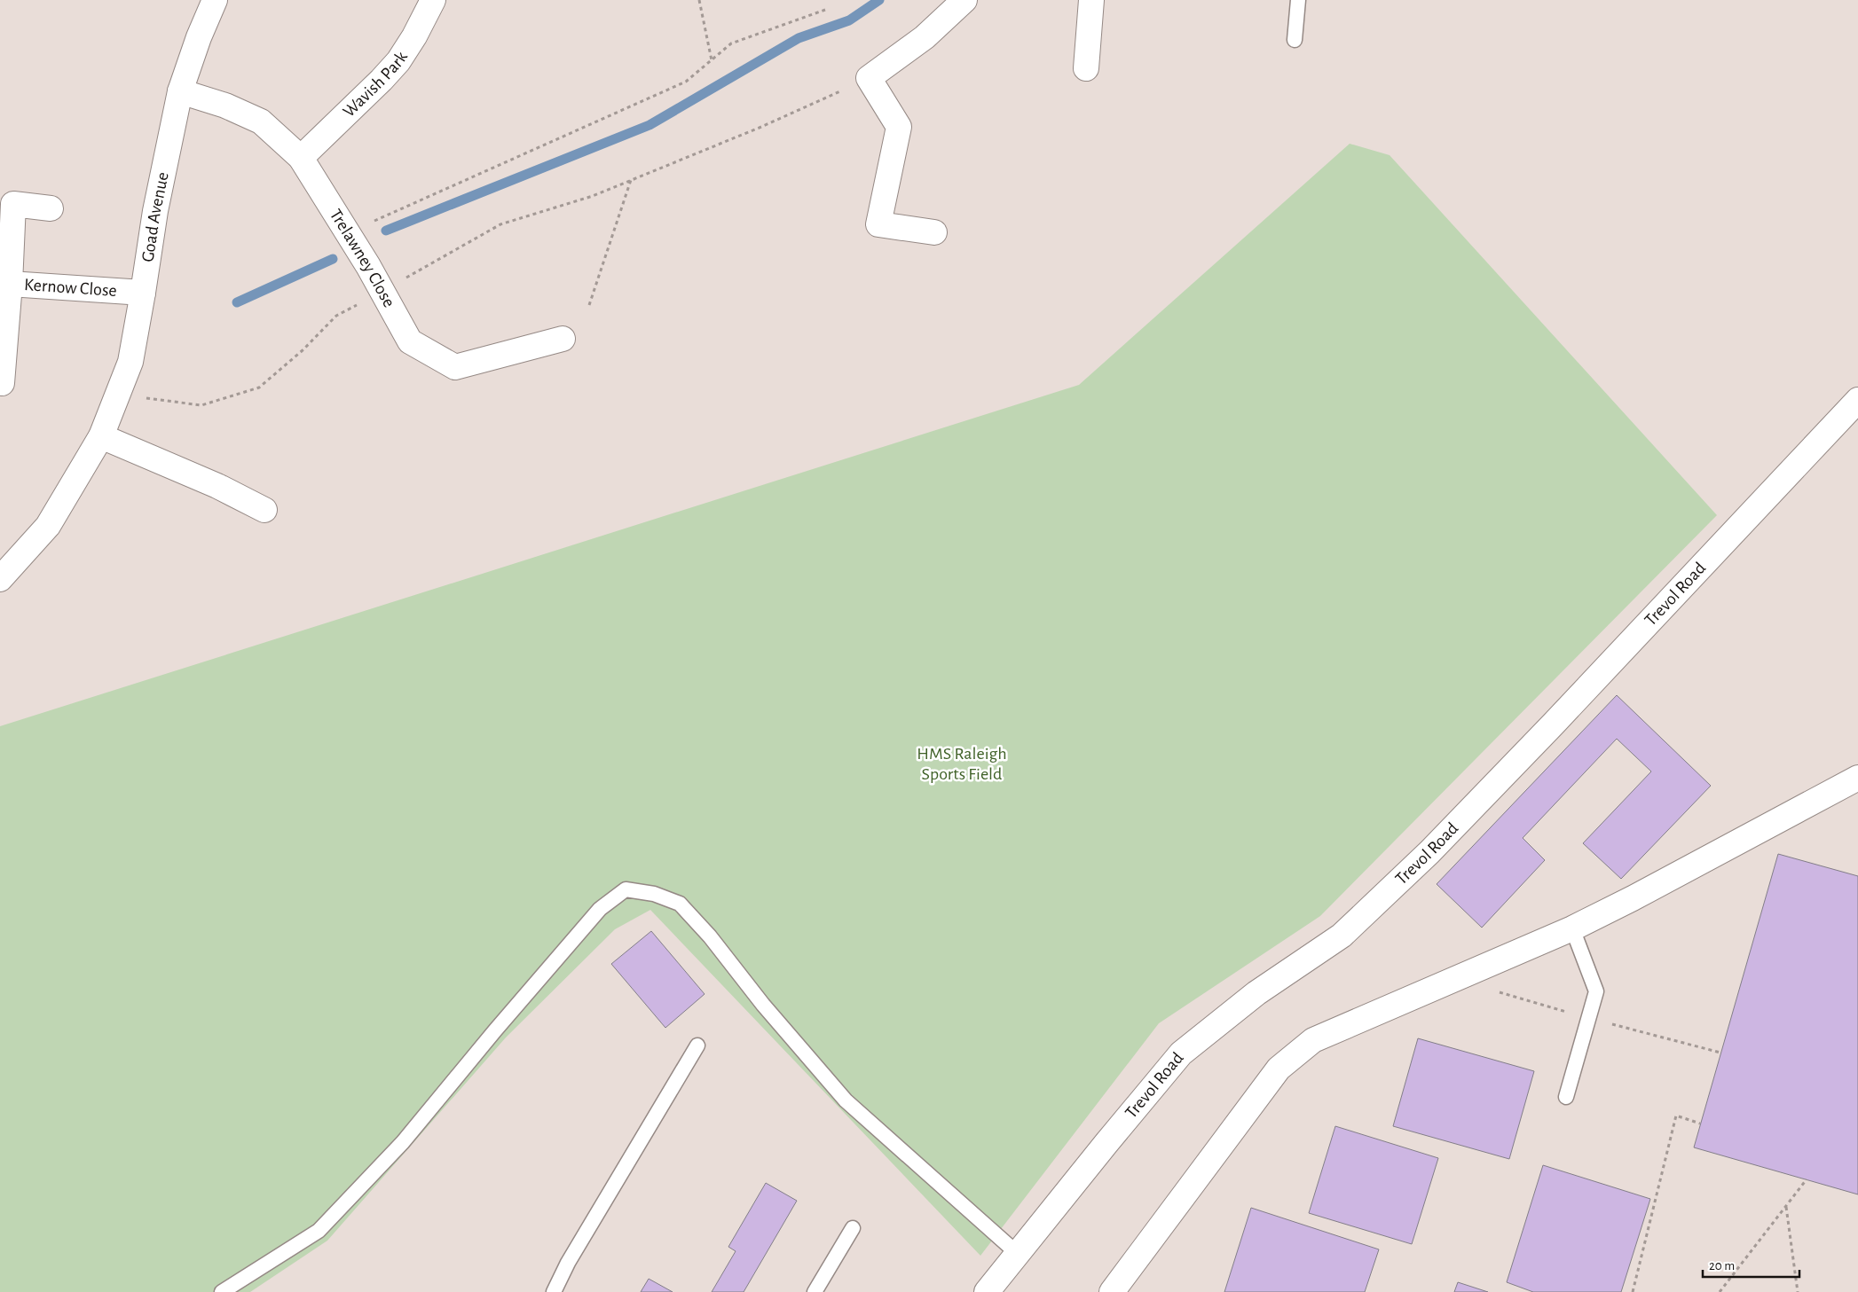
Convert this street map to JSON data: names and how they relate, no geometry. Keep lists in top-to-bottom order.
{
  "streets": {
    "street": [
      "Wavish Park",
      "Goad Avenue",
      "Trelawney Close",
      "Kernow Close",
      "Trevol Road"
    ]
  },
  "crossings": [
    ["Wavish Park", "Trelawney Close"],
    ["Goad Avenue", "Trelawney Close"],
    ["Goad Avenue", "Kernow Close"]
  ],
  "parks": ["HMS Raleigh Sports Field"],
  "scale_bar": "20 m"
}
